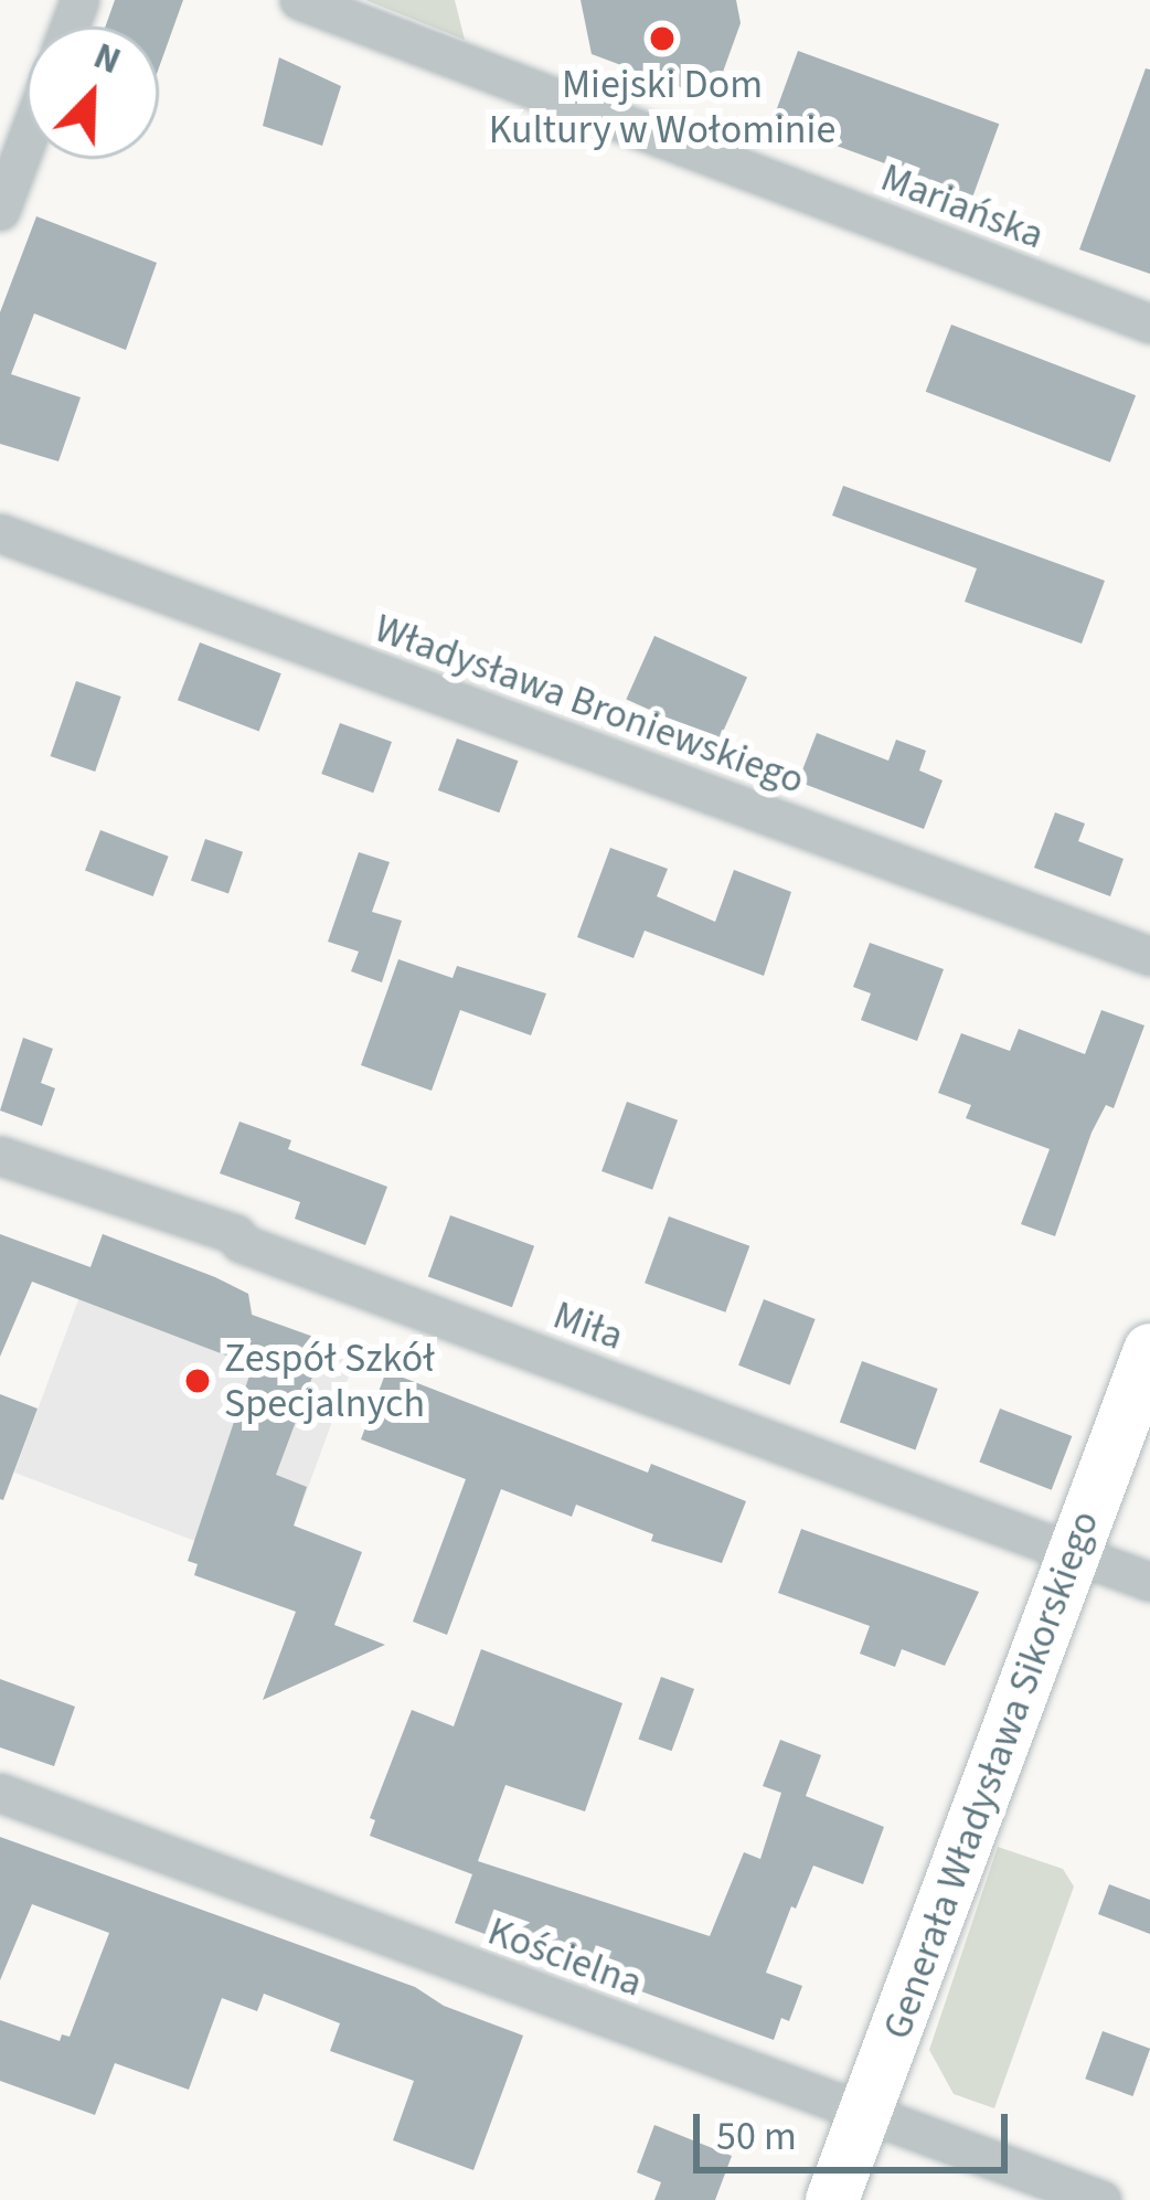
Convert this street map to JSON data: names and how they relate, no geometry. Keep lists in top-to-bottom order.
{
  "streets": {
    "street": [
      "Mariańska",
      "Władysława Broniewskiego",
      "Miła",
      "Generała Władysława Sikorskiego",
      "Kościelna"
    ]
  },
  "crossings": [
    ["Miła", "Generała Władysława Sikorskiego"],
    ["Generała Władysława Sikorskiego", "Kościelna"]
  ],
  "places": ["Miejski Dom Kultury w Wołominie", "Zespół Szkół Specjalnych"],
  "scale_bar": "50 m",
  "north": "top right"
}
